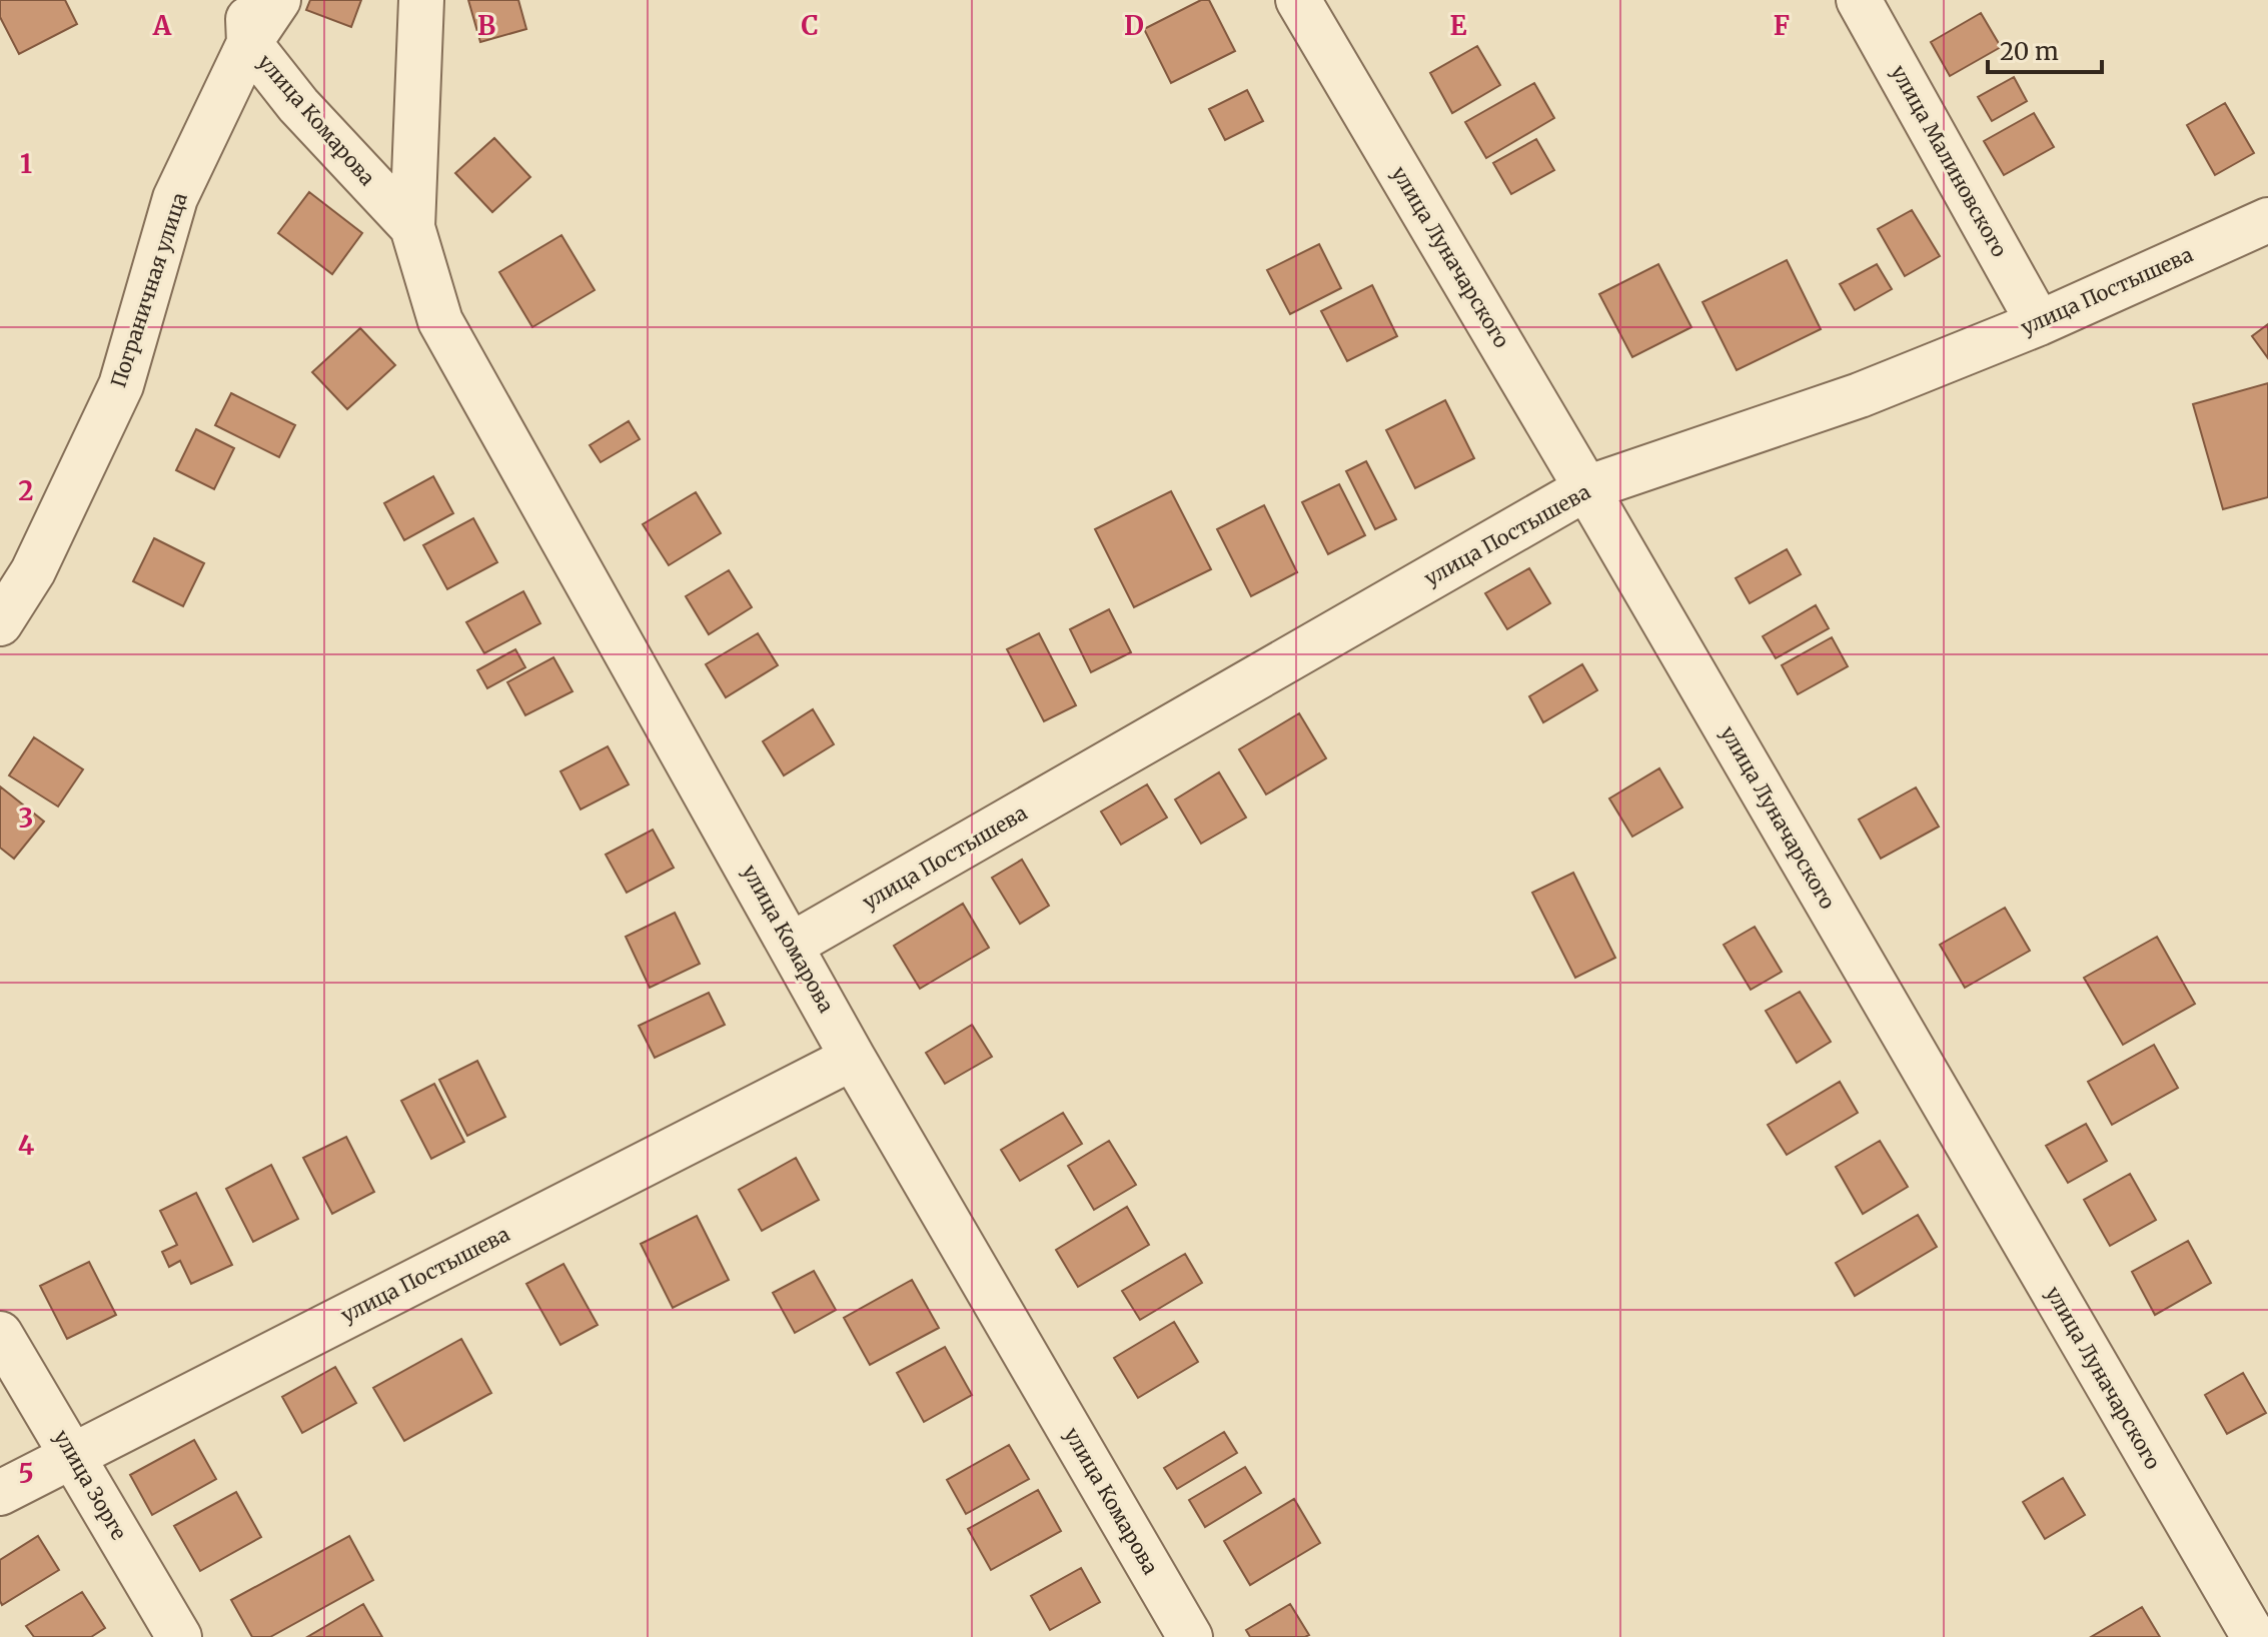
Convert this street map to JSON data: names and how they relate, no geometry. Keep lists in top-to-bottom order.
{
  "streets": {
    "street": [
      "улица Комарова",
      "улица Малиновского",
      "улица Луначарского",
      "Пограничная улица",
      "улица Постышева",
      "улица Зорге"
    ]
  },
  "crossings": [
    ["улица Комарова", "Пограничная улица"],
    ["улица Комарова", "улица Постышева"],
    ["улица Малиновского", "улица Постышева"],
    ["улица Луначарского", "улица Постышева"],
    ["улица Постышева", "улица Зорге"]
  ],
  "scale_bar": "20 m",
  "grid": {
    "columns": [
      "A",
      "B",
      "C",
      "D",
      "E",
      "F"
    ],
    "rows": [
      "1",
      "2",
      "3",
      "4",
      "5"
    ]
  }
}
